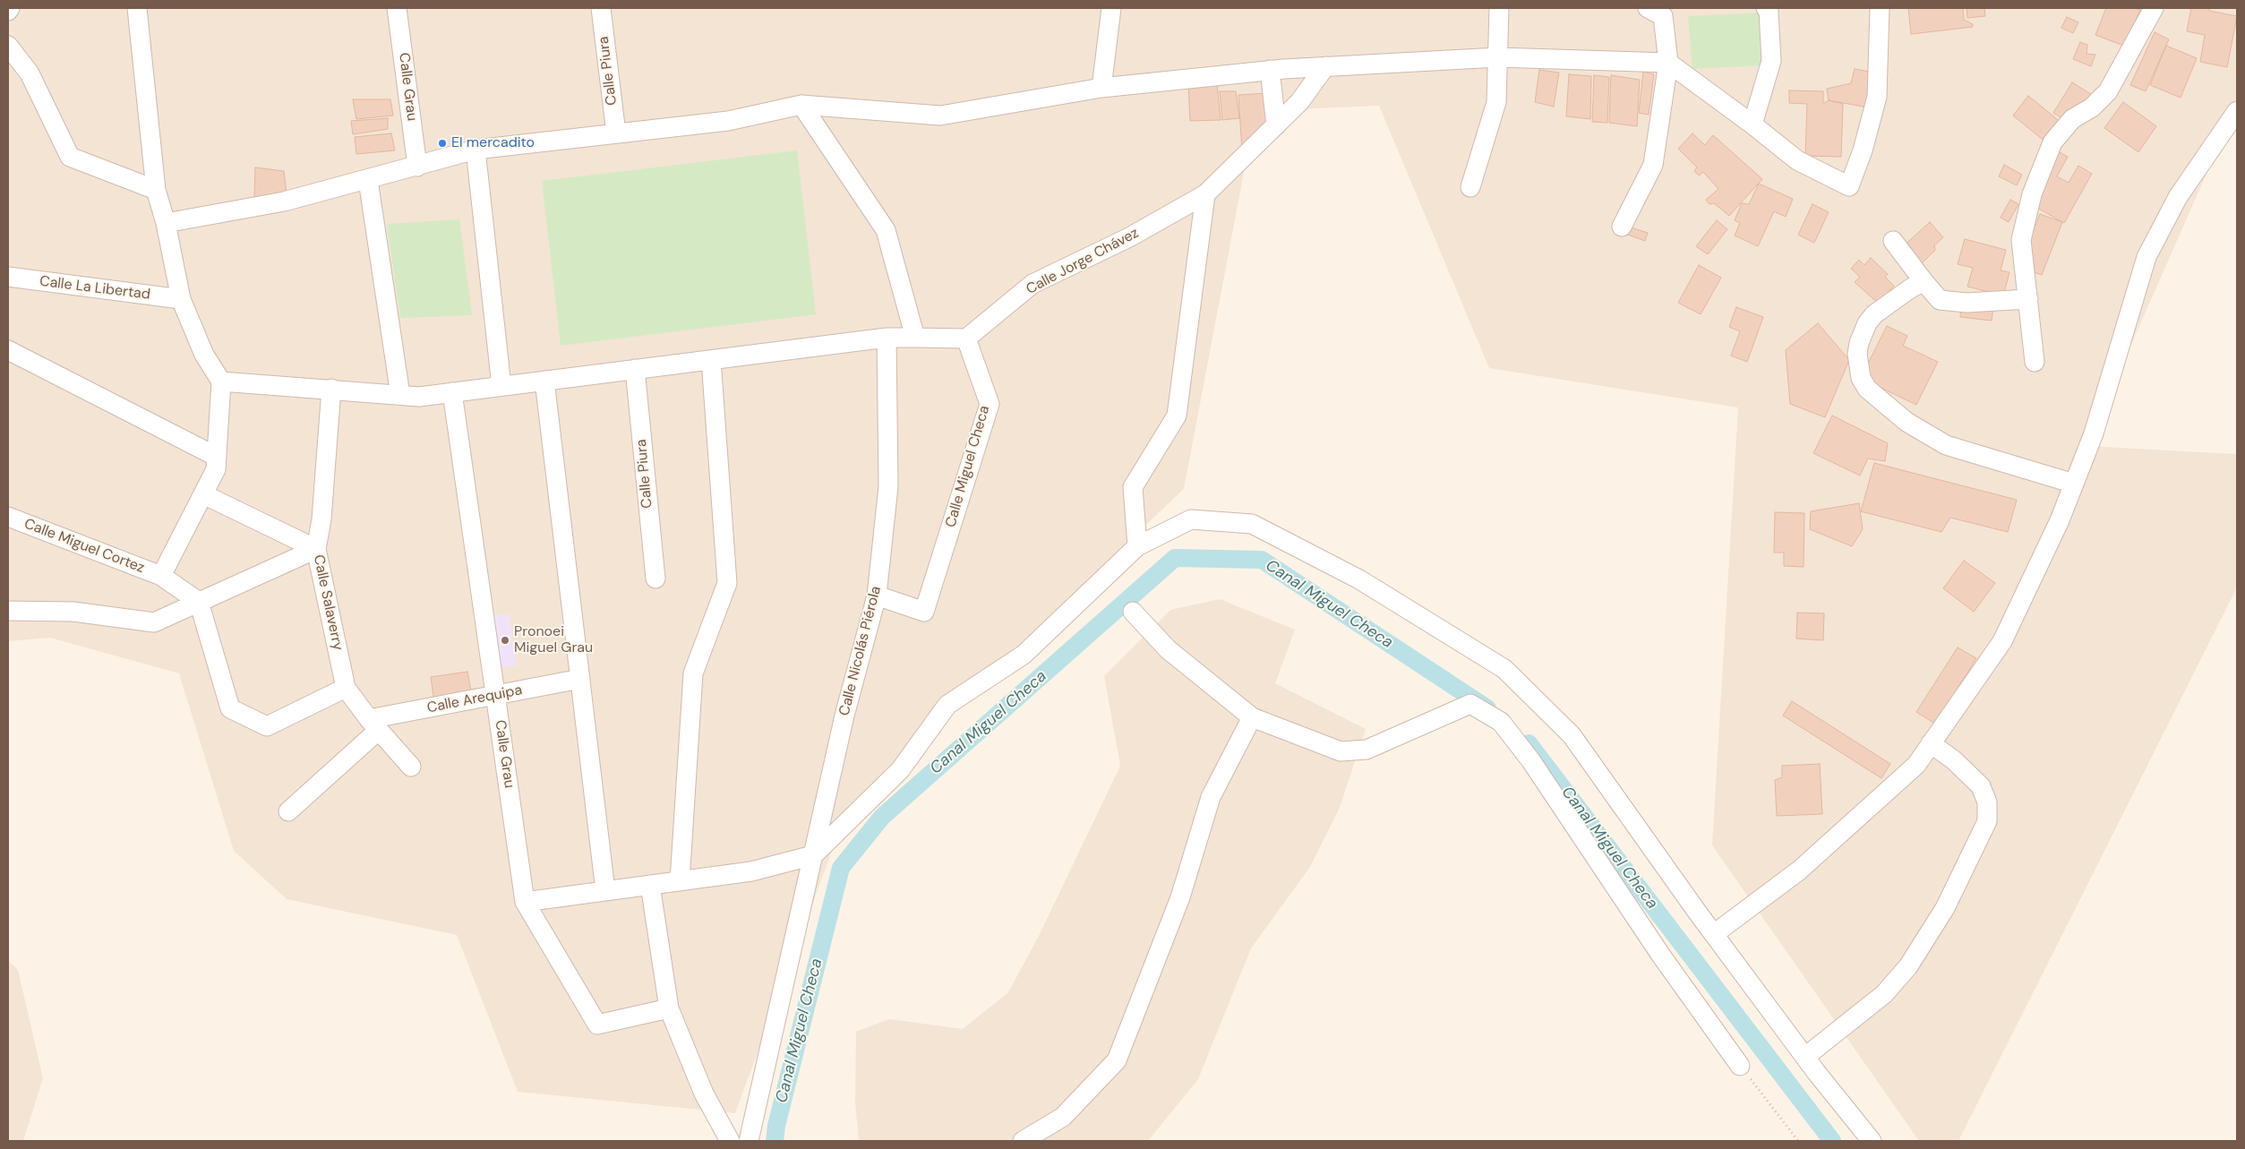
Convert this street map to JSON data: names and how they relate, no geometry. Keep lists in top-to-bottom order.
{
  "streets": {
    "street": [
      "Calle Piura",
      "Calle Grau",
      "Calle Jorge Chávez",
      "Calle La Libertad",
      "Calle Miguel Checa",
      "Calle Miguel Cortez",
      "Calle Salaverry",
      "Calle Nicolás Piérola",
      "Calle Arequipa"
    ]
  },
  "crossings": [
    ["Calle Grau", "Calle Arequipa"],
    ["Calle Jorge Chávez", "Calle Miguel Checa"],
    ["Calle Miguel Checa", "Calle Nicolás Piérola"],
    ["Calle Salaverry", "Calle Arequipa"]
  ],
  "water": ["Canal Miguel Checa"],
  "places": ["El mercadito", "Pronoei Miguel Grau"]
}
